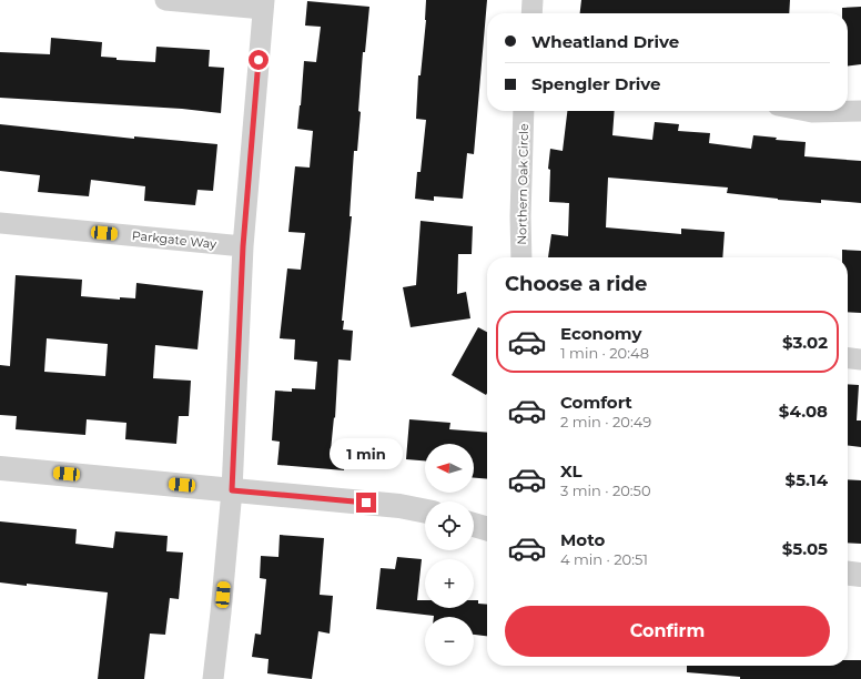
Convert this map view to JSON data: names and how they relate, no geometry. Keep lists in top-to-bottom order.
{
  "streets": {
    "street": ["Northern Oak Circle", "Parkgate Way"]
  },
  "north": "left",
  "page": {
    "banner": ["Wheatland Drive", "Spengler Drive"],
    "heading": "Choose a ride",
    "list": [
      {
        "name": "Economy",
        "note": "1 min · 20:48",
        "value": "$3.02"
      },
      {
        "name": "Comfort",
        "note": "2 min · 20:49",
        "value": "$4.08"
      },
      {
        "name": "XL",
        "note": "3 min · 20:50",
        "value": "$5.14"
      },
      {
        "name": "Moto",
        "note": "4 min · 20:51",
        "value": "$5.05"
      }
    ],
    "bubble": "1 min",
    "map_buttons": ["+", "−"],
    "buttons": "Confirm"
  }
}
